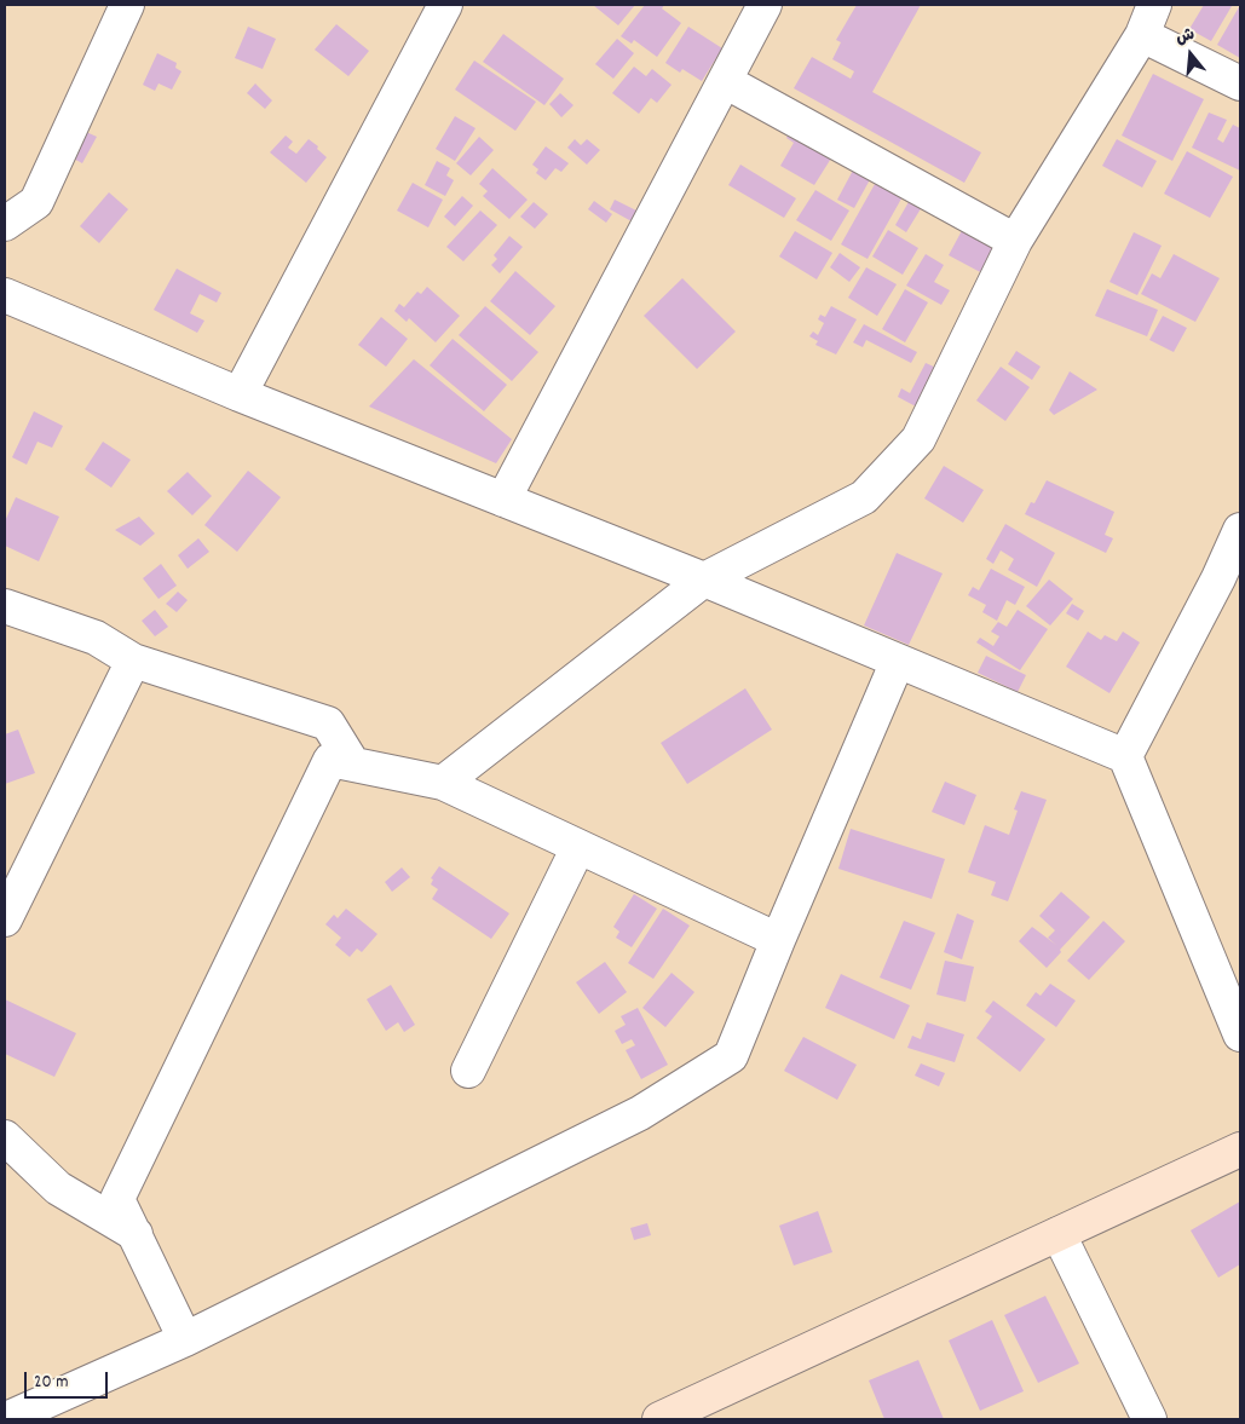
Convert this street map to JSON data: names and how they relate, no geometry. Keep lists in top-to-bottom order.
{
  "scale_bar": "20 m",
  "north": "top"
}
